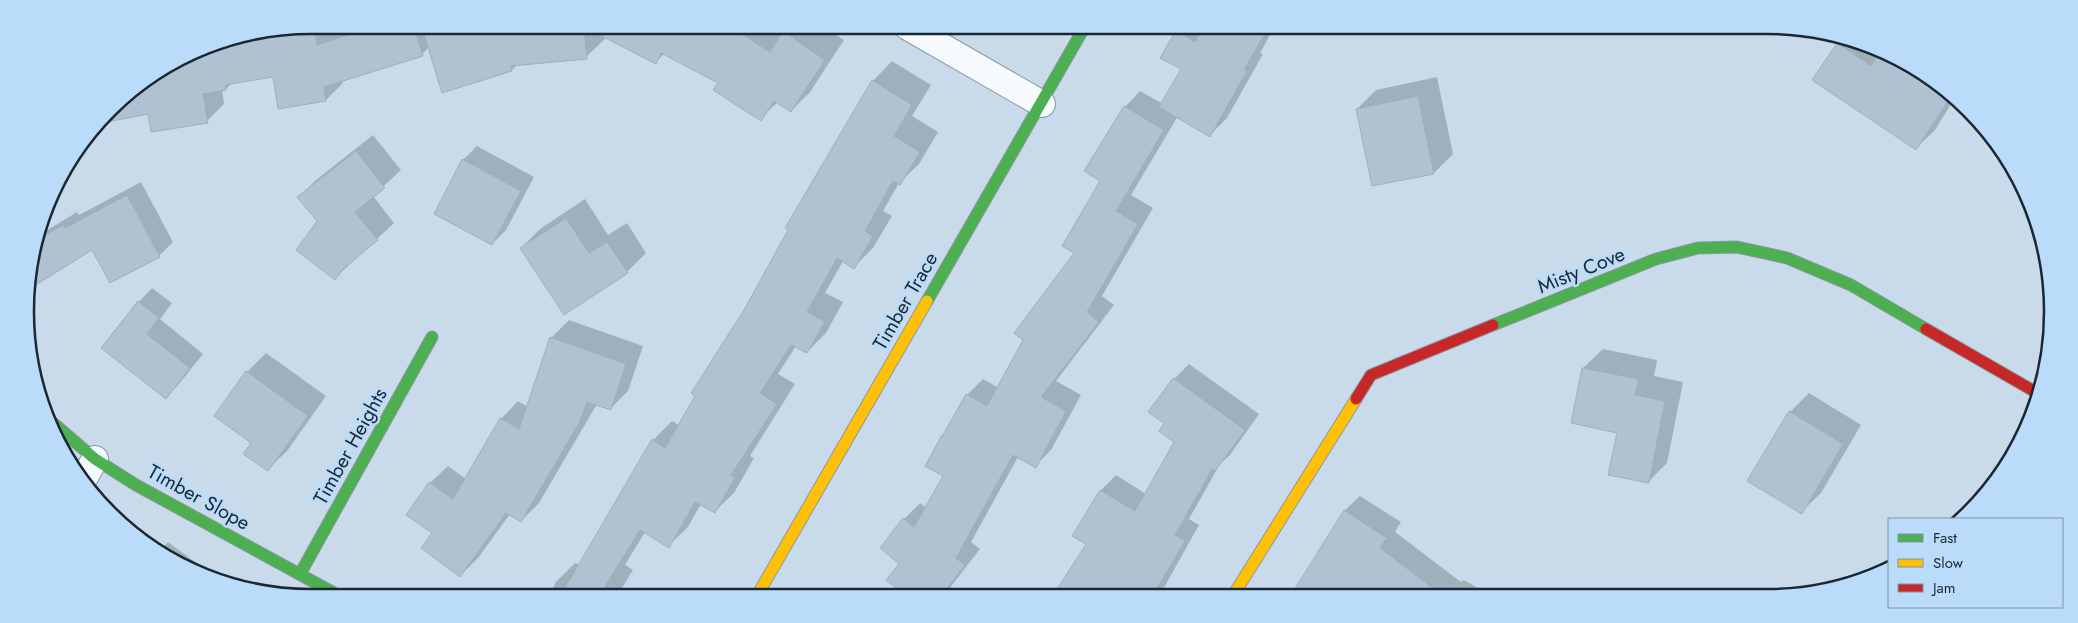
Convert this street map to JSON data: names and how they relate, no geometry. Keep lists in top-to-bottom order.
{
  "streets": {
    "street": [
      "Misty Cove",
      "Timber Trace",
      "Timber Heights",
      "Timber Slope"
    ]
  },
  "crossings": [
    ["Timber Heights", "Timber Slope"]
  ],
  "legend": ["Fast", "Slow", "Jam"]
}
